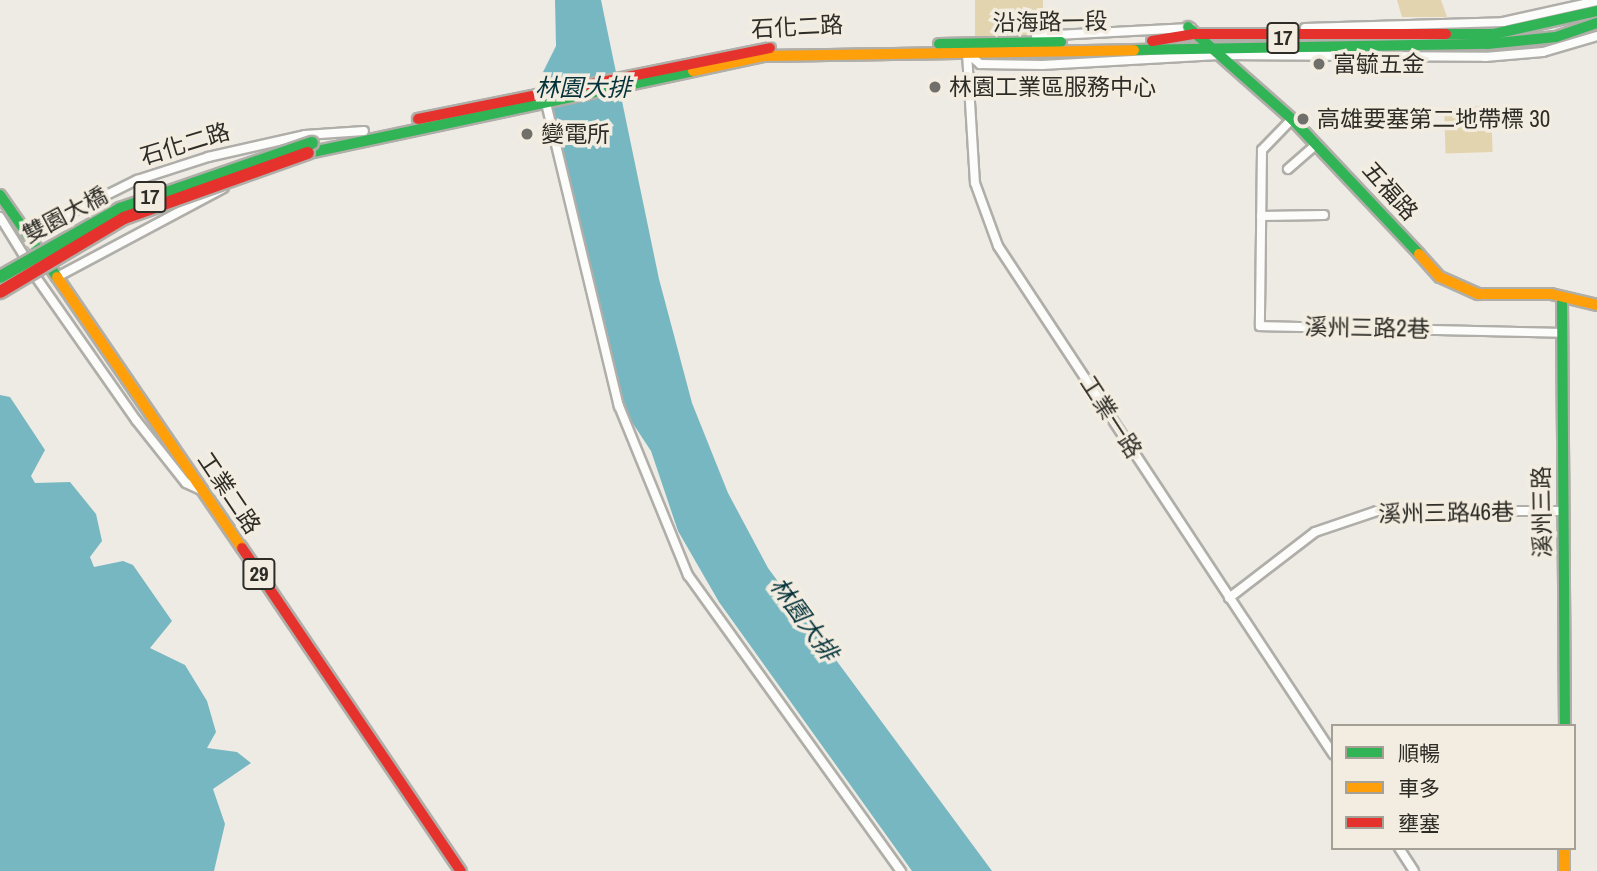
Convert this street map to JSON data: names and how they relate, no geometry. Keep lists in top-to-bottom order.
{
  "streets": {
    "main road": [
      "沿海路一段",
      "石化二路",
      "17",
      "五福路",
      "雙園大橋",
      "工業二路",
      "溪州三路",
      "29"
    ],
    "street": ["溪州三路2巷", "工業一路", "溪州三路46巷"]
  },
  "crossings": [
    ["沿海路一段", "石化二路"],
    ["沿海路一段", "五福路"],
    ["沿海路一段", "工業一路"],
    ["石化二路", "雙園大橋"],
    ["石化二路", "工業一路"],
    ["石化二路", "工業二路"],
    ["五福路", "溪州三路"],
    ["溪州三路2巷", "溪州三路"],
    ["工業一路", "溪州三路46巷"],
    ["溪州三路", "溪州三路46巷"]
  ],
  "water": ["林園大排"],
  "places": [
    "富毓五金",
    "林園工業區服務中心",
    "高雄要塞第二地帶標 30",
    "變電所"
  ],
  "legend": ["順暢", "車多", "壅塞"]
}
